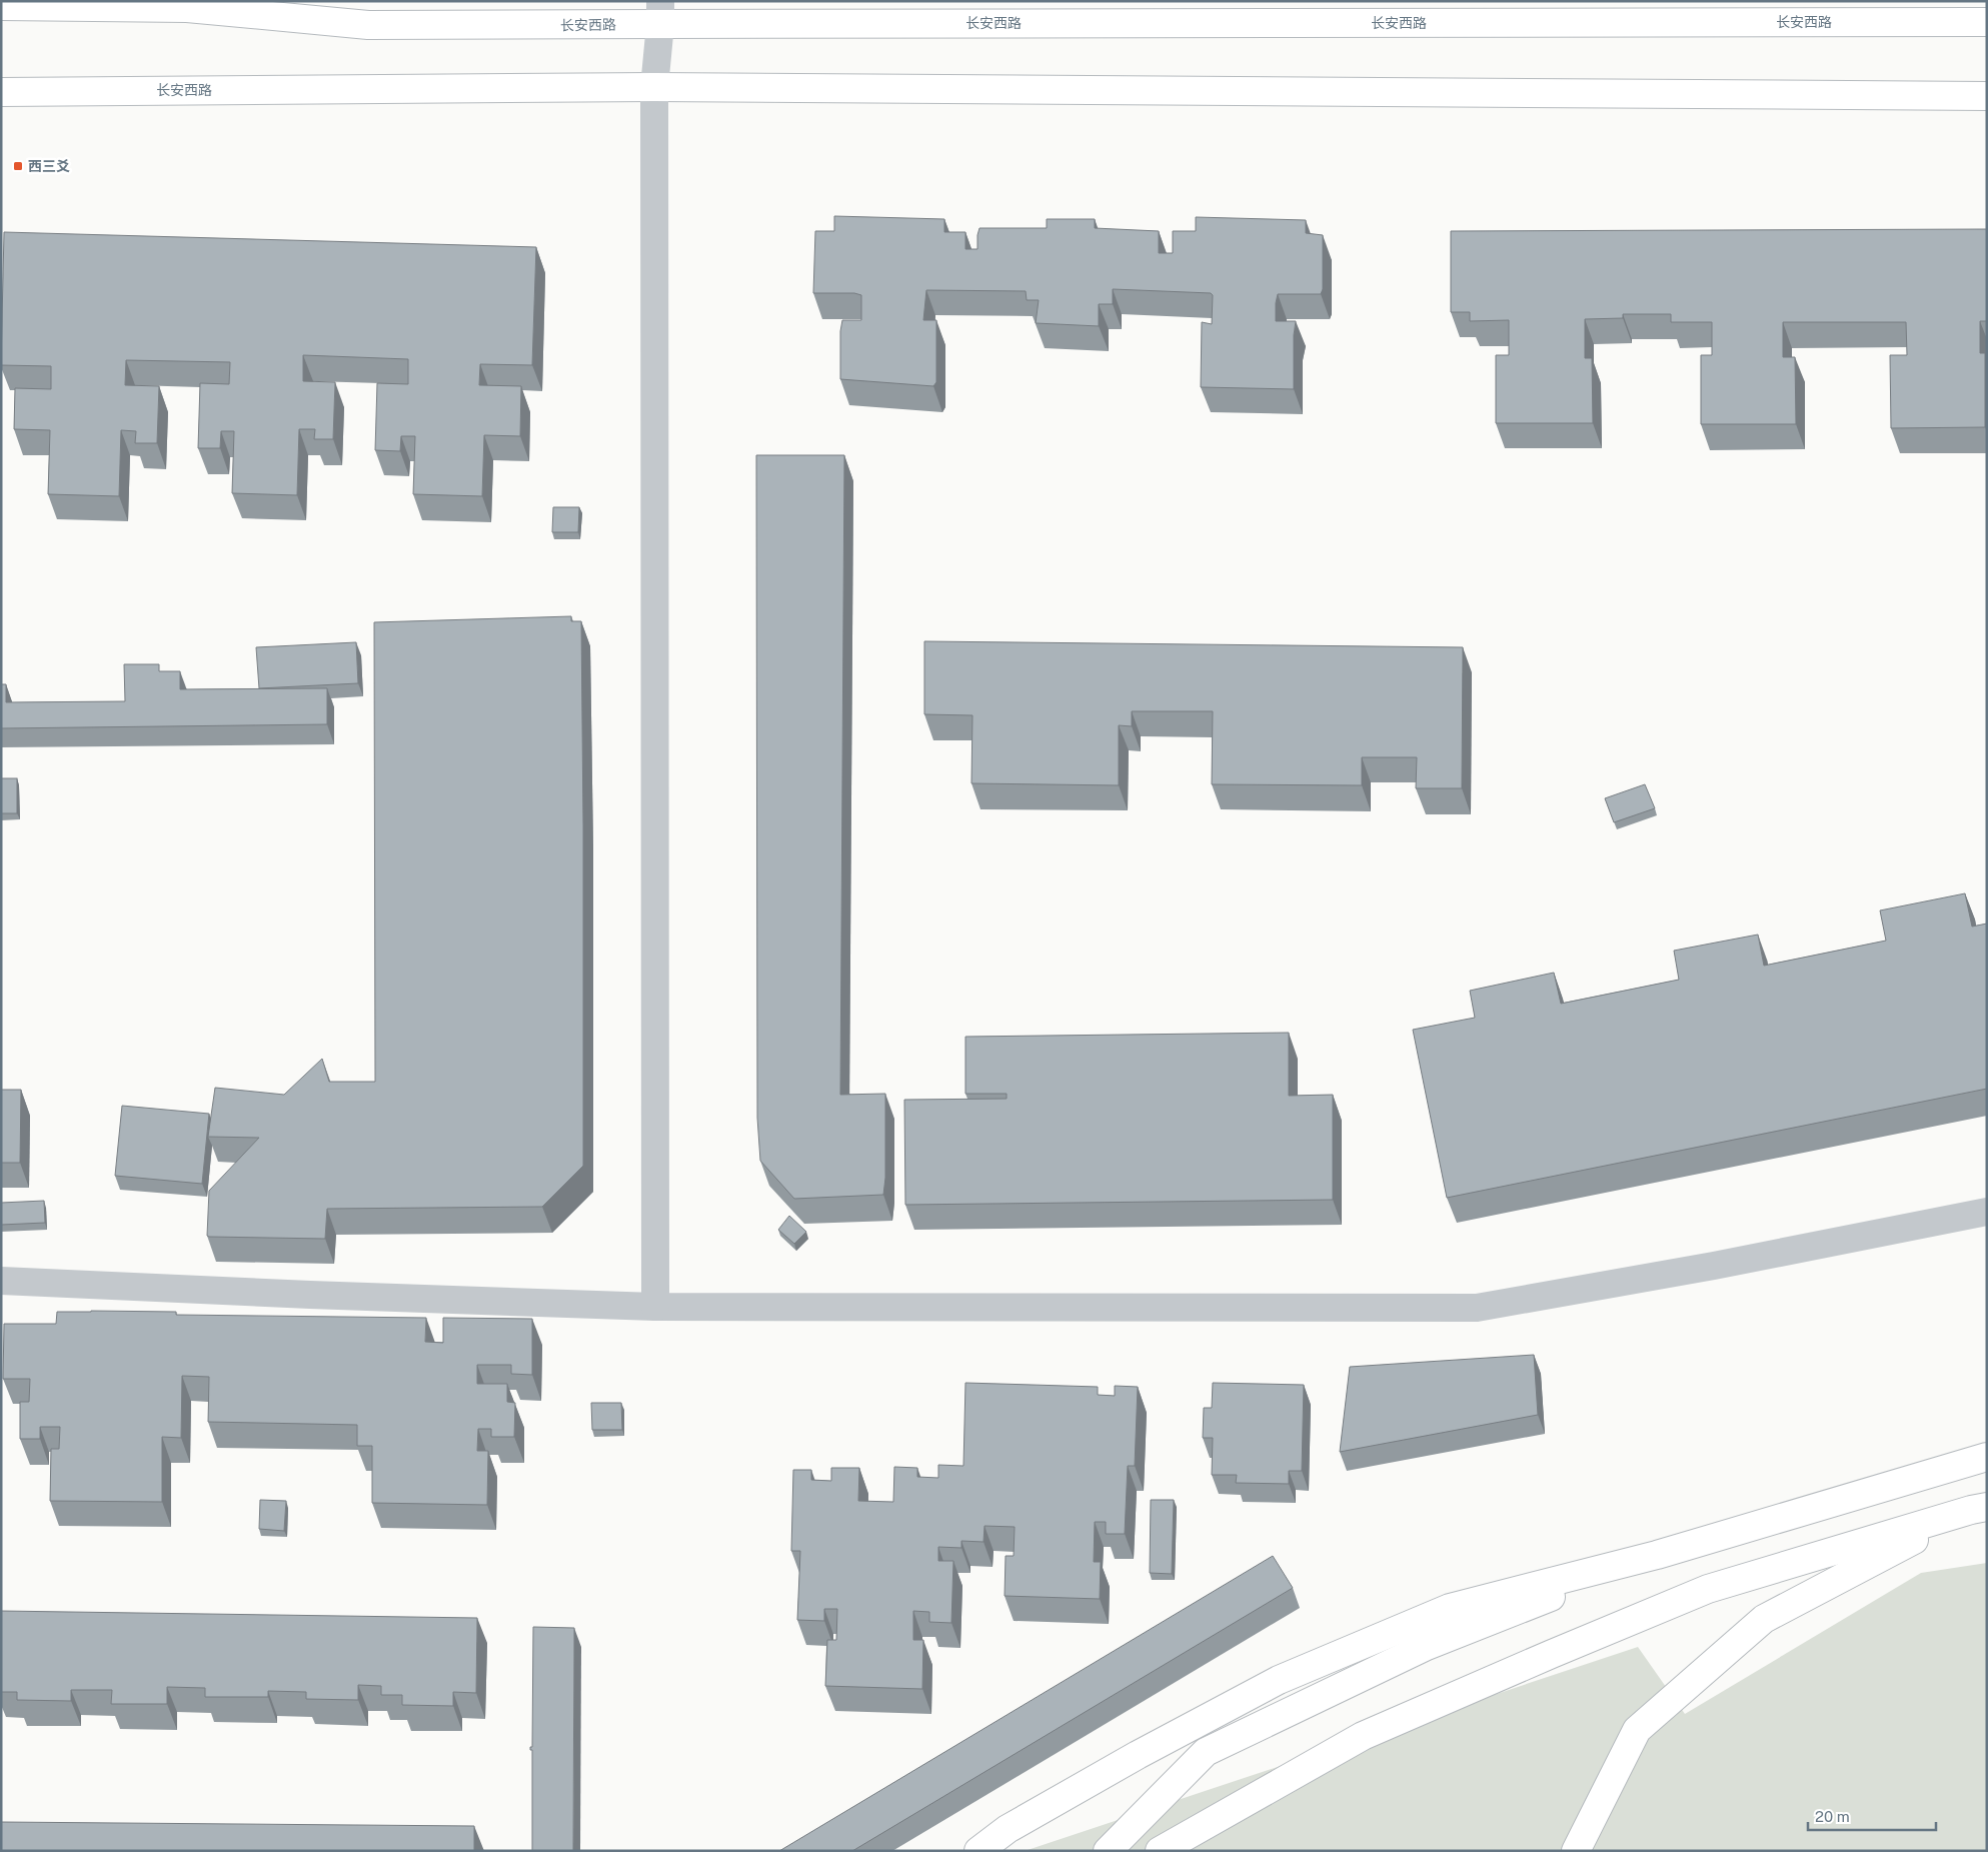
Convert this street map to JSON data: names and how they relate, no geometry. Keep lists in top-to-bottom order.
{
  "streets": {
    "main road": ["长安西路"]
  },
  "places": {
    "transit": ["西三爻"]
  },
  "scale_bar": "20 m"
}
